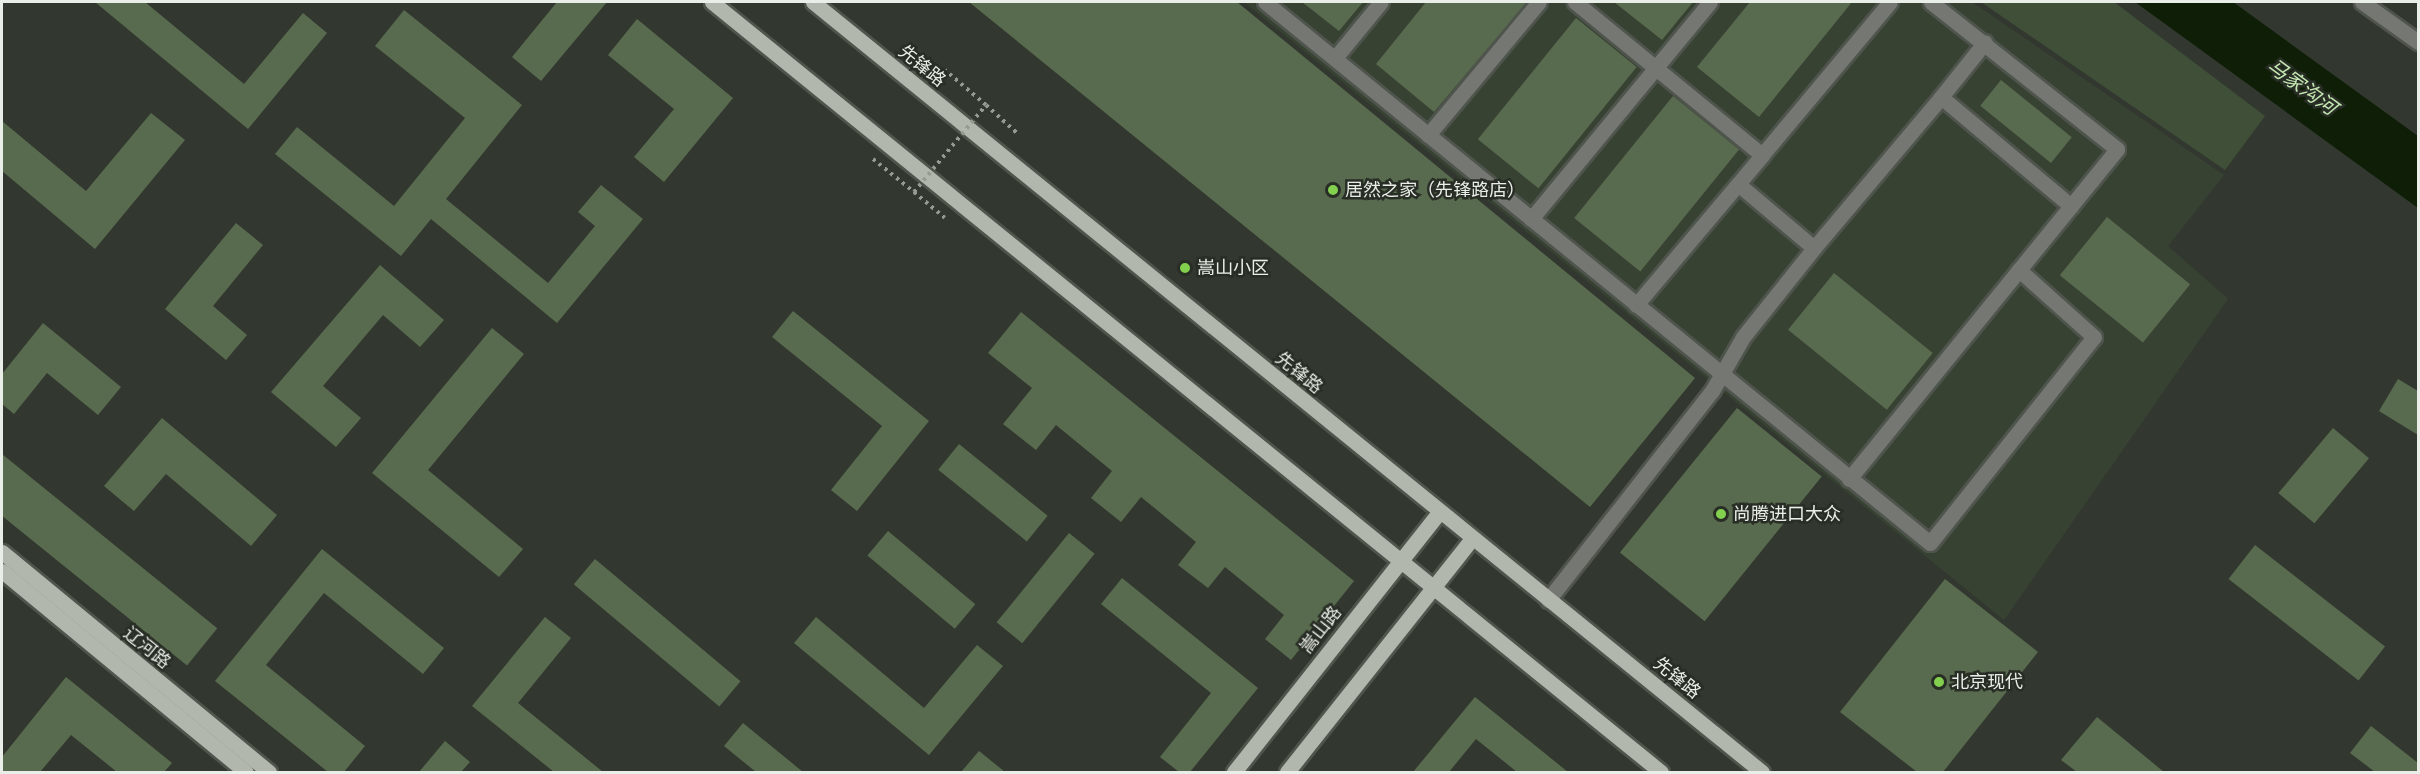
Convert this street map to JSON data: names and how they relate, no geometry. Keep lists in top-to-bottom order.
{
  "streets": {
    "main road": ["先锋路", "嵩山路", "辽河路"]
  },
  "crossings": [
    ["先锋路", "嵩山路"]
  ],
  "water": ["马家沟河"],
  "places": [
    "居然之家（先锋路店）",
    "嵩山小区",
    "尚腾进口大众",
    "北京现代"
  ]
}
